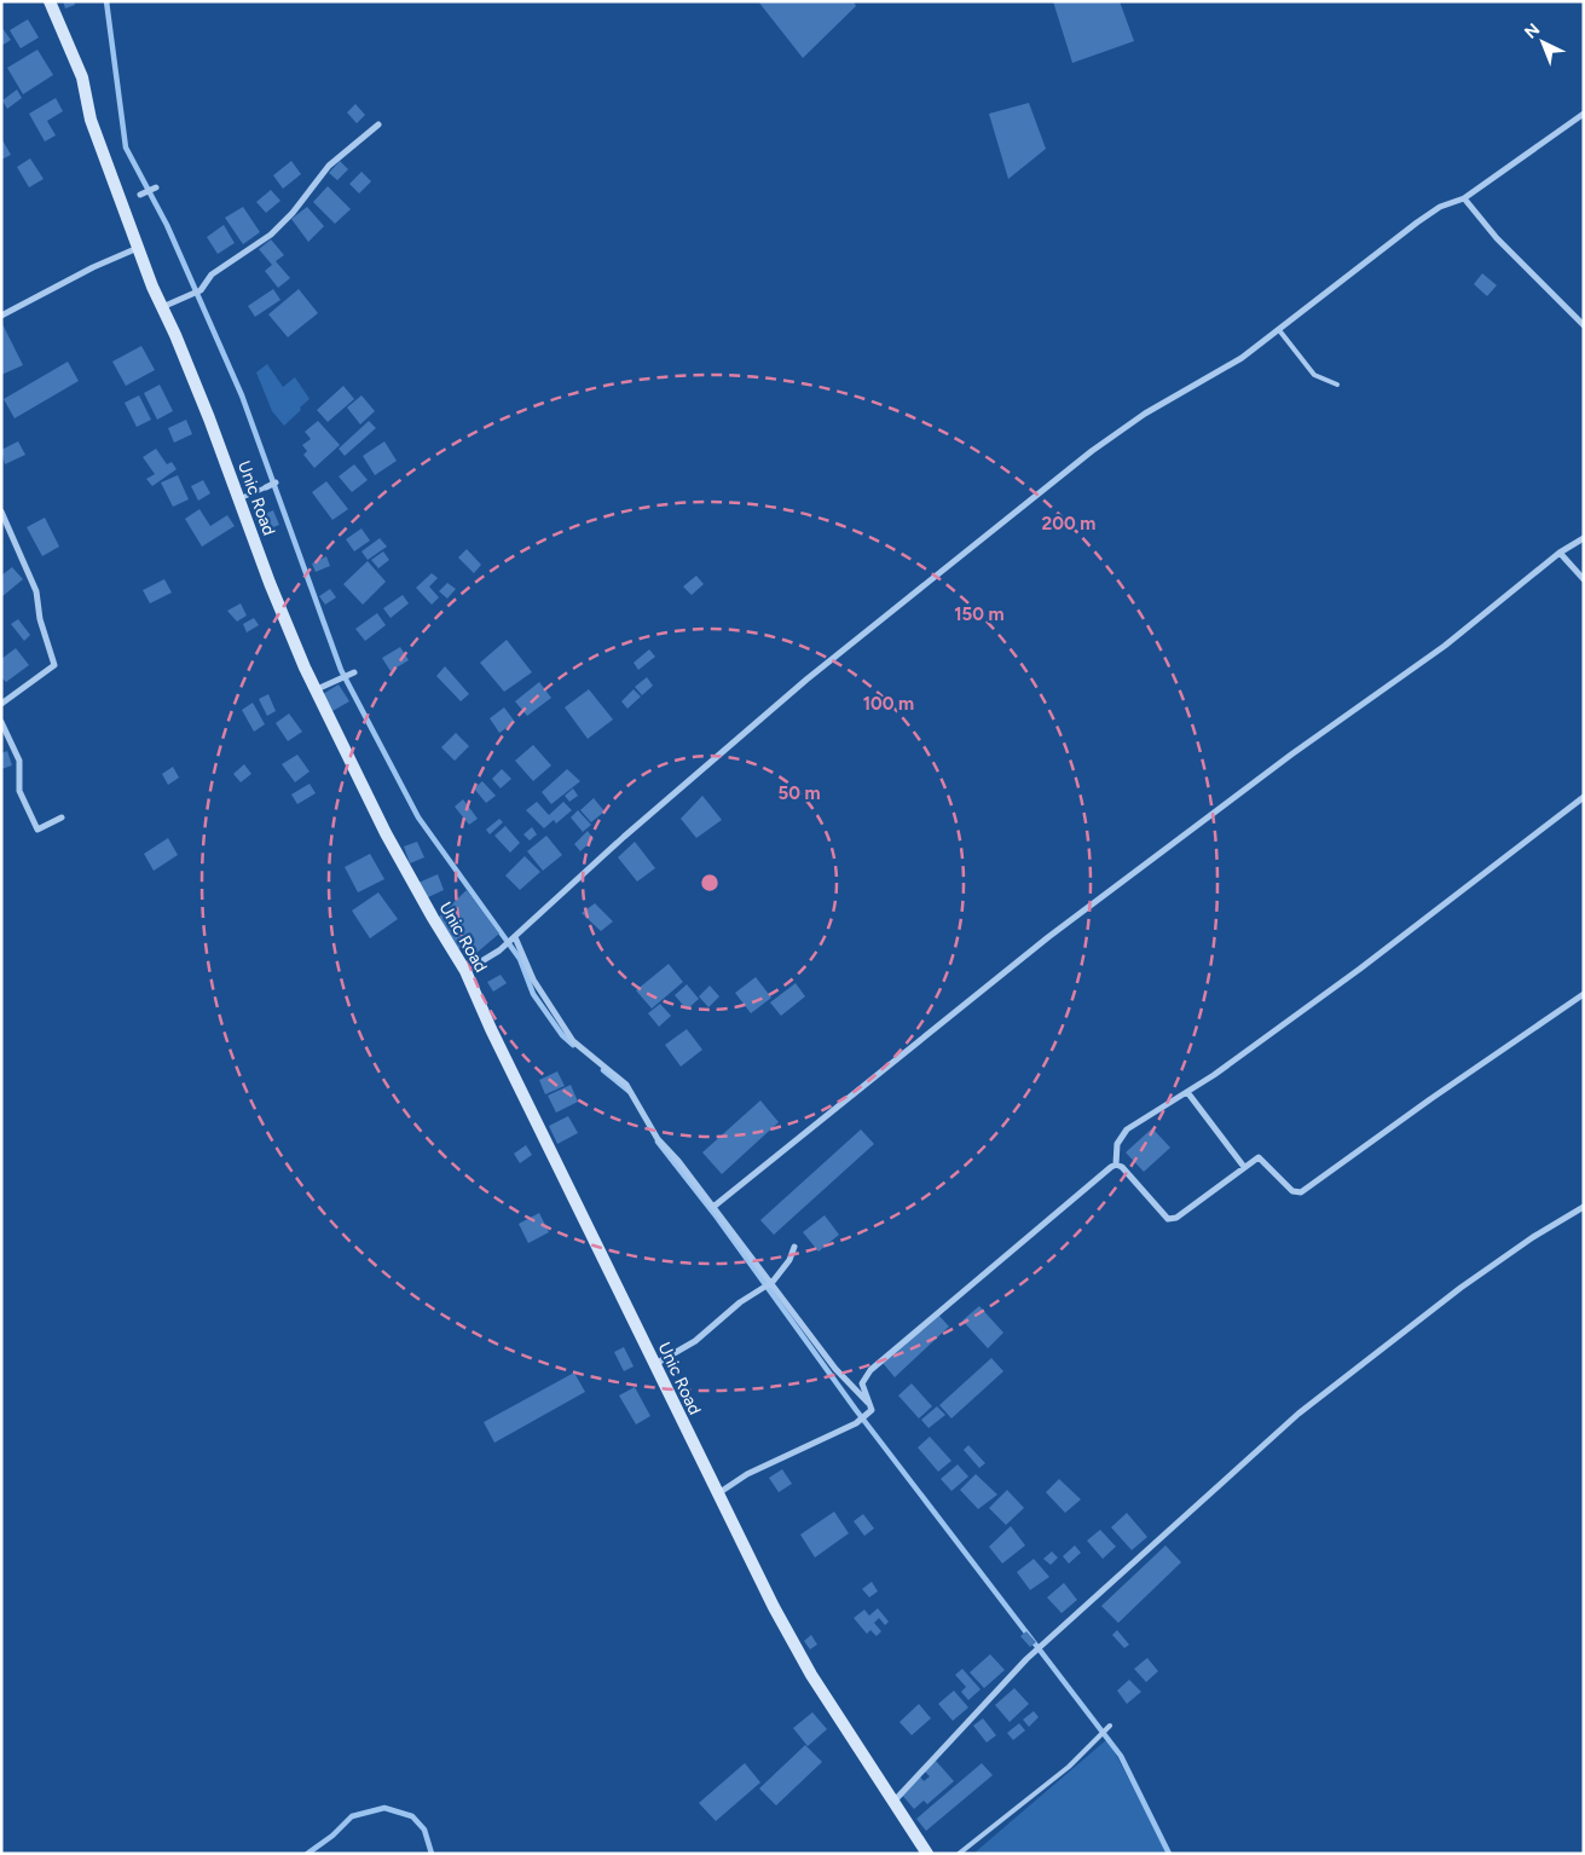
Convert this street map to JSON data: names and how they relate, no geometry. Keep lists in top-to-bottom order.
{
  "streets": {
    "main road": ["Unic Road"]
  },
  "north": "top left",
  "rings": [
    "200 m",
    "150 m",
    "100 m",
    "50 m"
  ]
}
